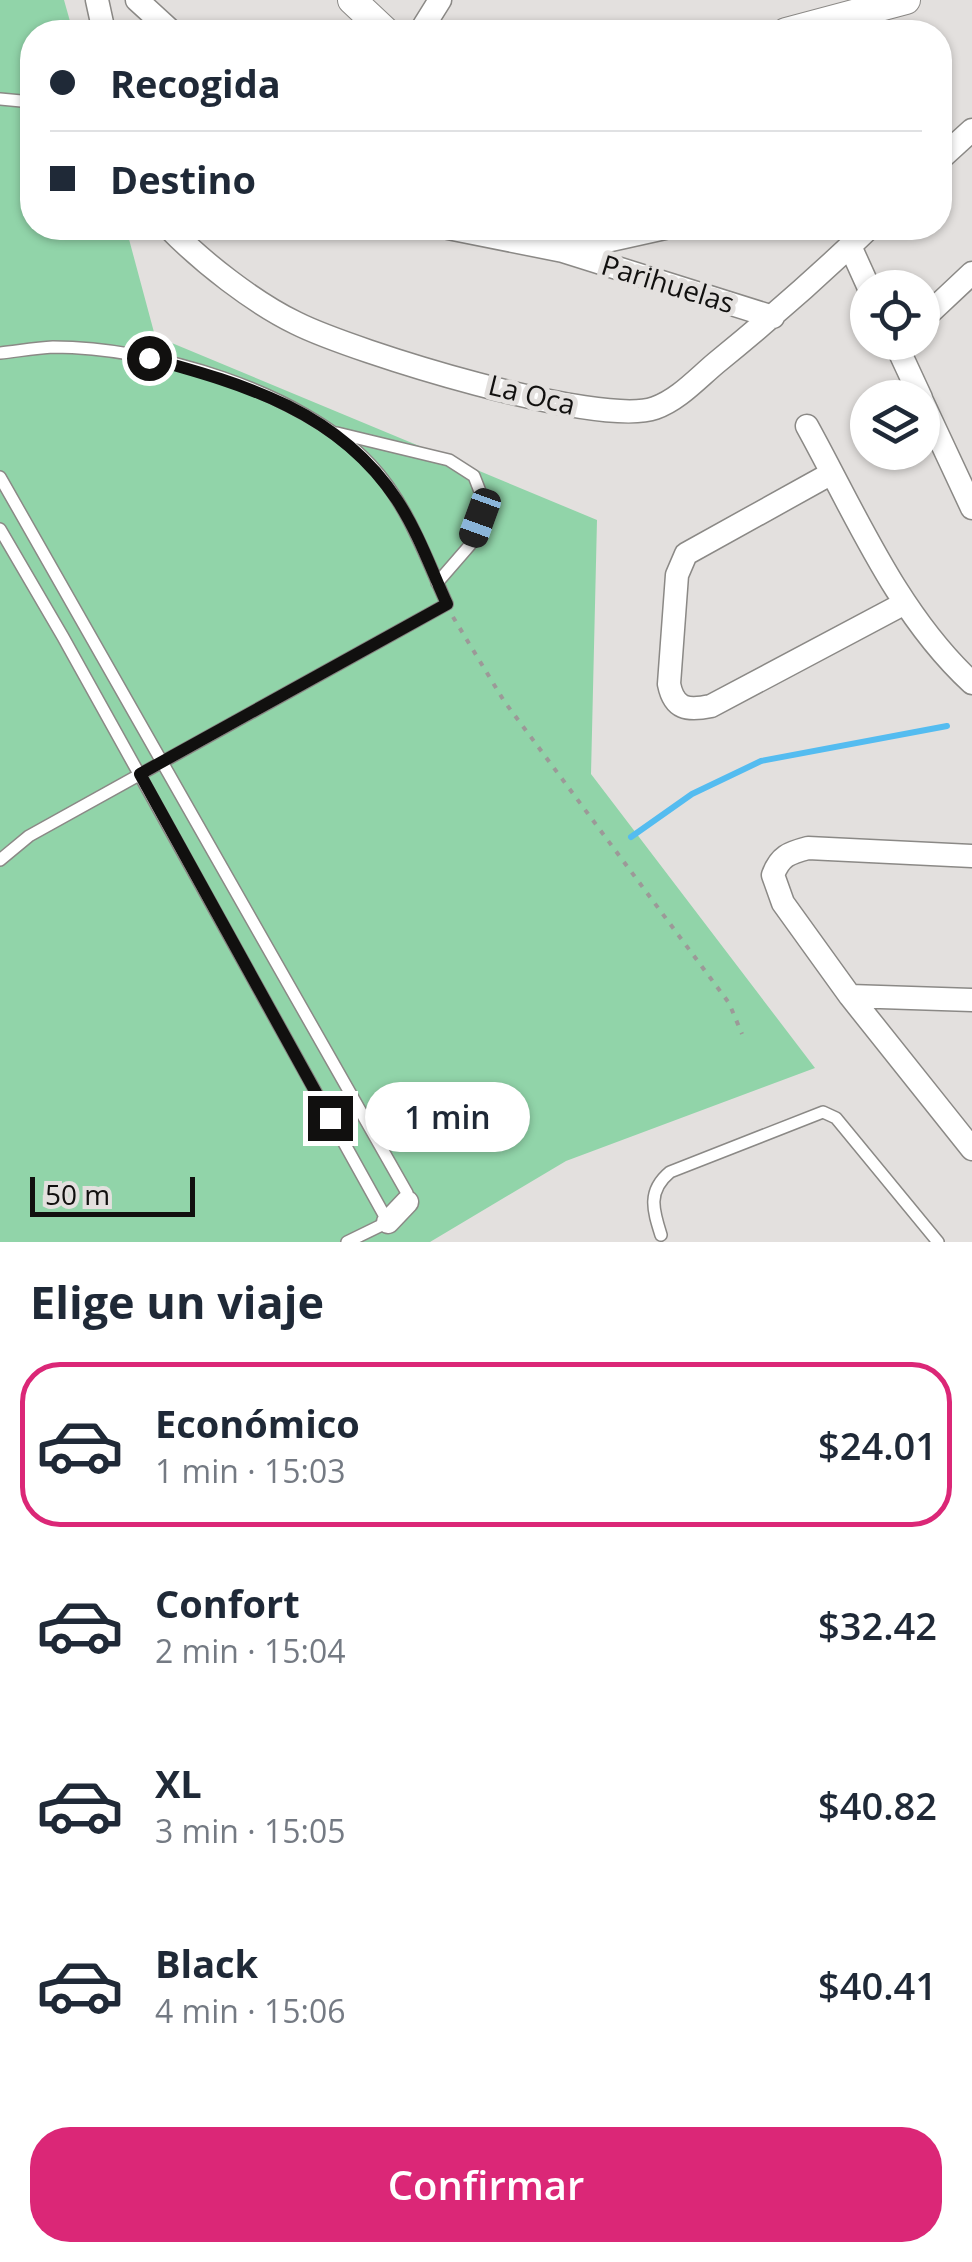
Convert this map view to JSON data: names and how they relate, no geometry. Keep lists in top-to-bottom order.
{
  "streets": {
    "street": ["Parihuelas", "La Oca"]
  },
  "crossings": [
    ["Parihuelas", "La Oca"]
  ],
  "scale_bar": "50 m",
  "page": {
    "banner": ["Recogida", "Destino"],
    "bubble": "1 min",
    "scale": "50 m",
    "heading": "Elige un viaje",
    "list": [
      {
        "name": "Económico",
        "note": "1 min · 15:03",
        "value": "$24.01"
      },
      {
        "name": "Confort",
        "note": "2 min · 15:04",
        "value": "$32.42"
      },
      {
        "name": "XL",
        "note": "3 min · 15:05",
        "value": "$40.82"
      },
      {
        "name": "Black",
        "note": "4 min · 15:06",
        "value": "$40.41"
      }
    ],
    "buttons": "Confirmar"
  }
}
